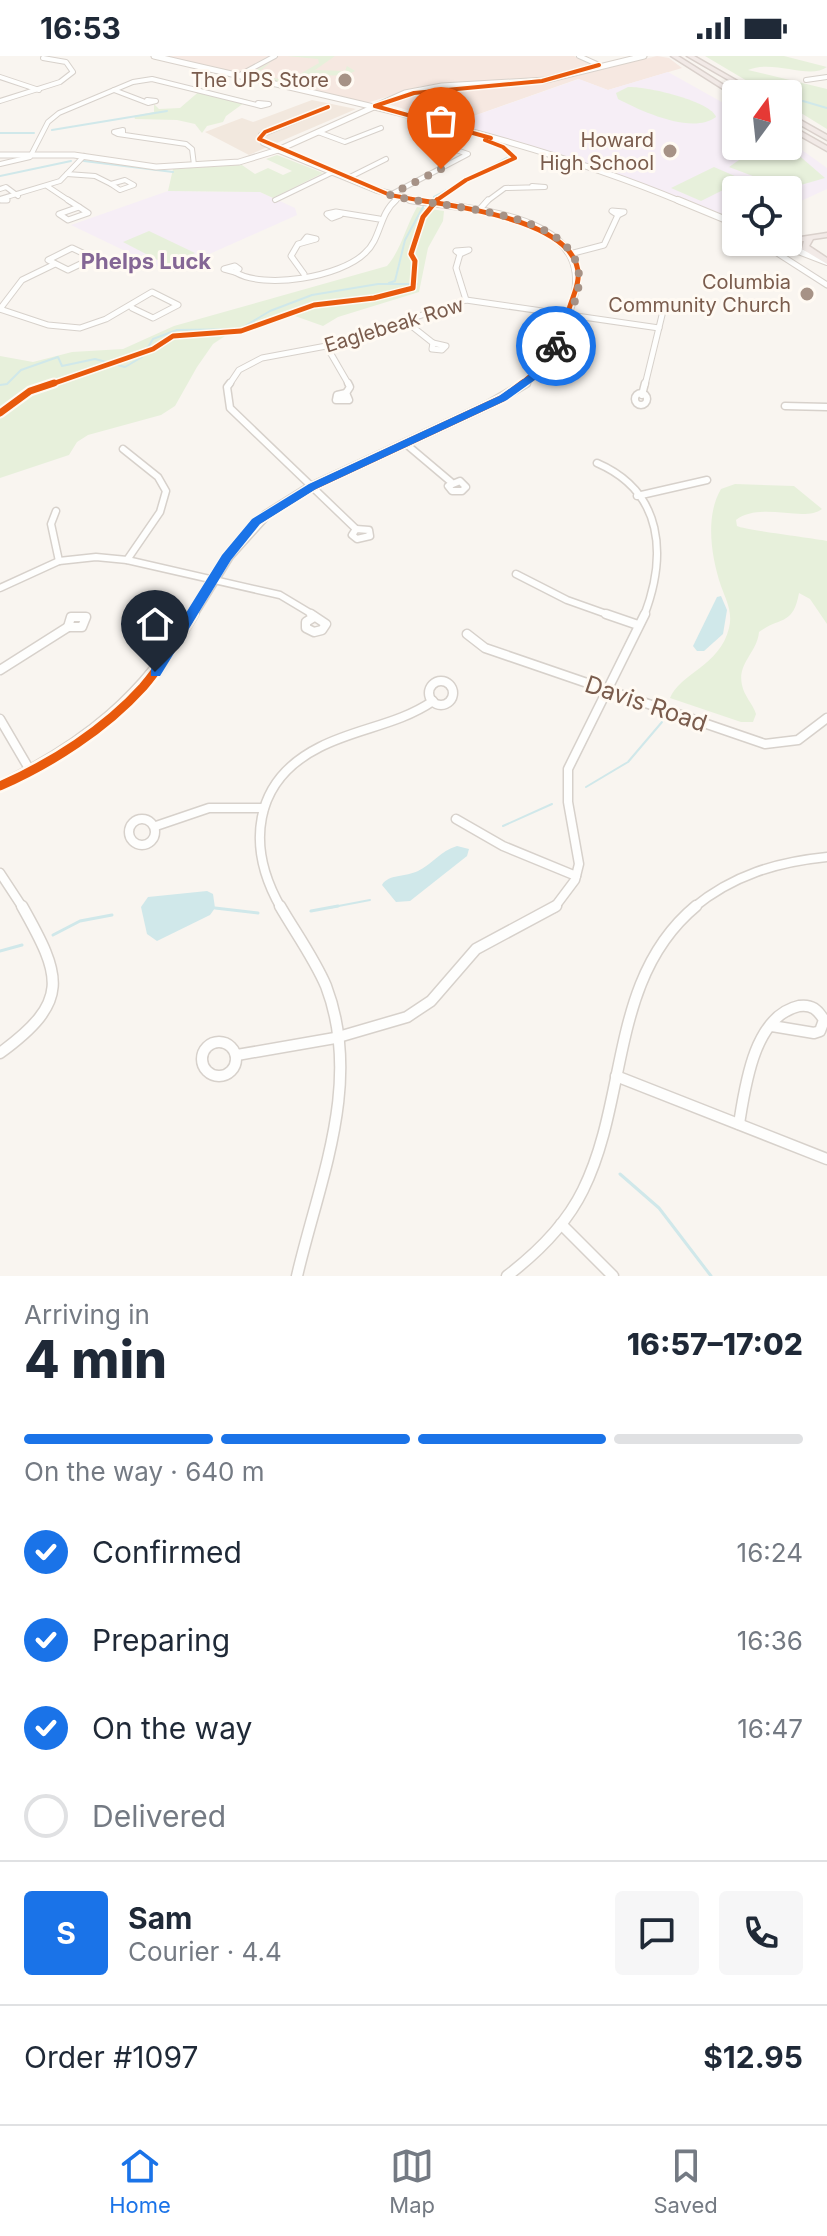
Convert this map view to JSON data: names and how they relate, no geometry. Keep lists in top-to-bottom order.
{
  "streets": {
    "street": ["Eaglebeak Row", "Davis Road"]
  },
  "districts": ["Phelps Luck"],
  "places": ["The UPS Store", "Howard High School", "Columbia Community Church"],
  "north": "top",
  "page": {
    "status": "16:53",
    "heading": ["4 min", "Arriving in", "16:57–17:02"],
    "panel": [
      "Sam",
      "Courier · 4.4",
      "Order #1097",
      "$12.95"
    ],
    "bar": "On the way · 640 m",
    "list": [
      ["Confirmed", "16:24"],
      ["Preparing", "16:36"],
      ["On the way", "16:47"],
      "Delivered"
    ],
    "round": "S",
    "tabs": ["Home", "Map", "Saved"]
  }
}
